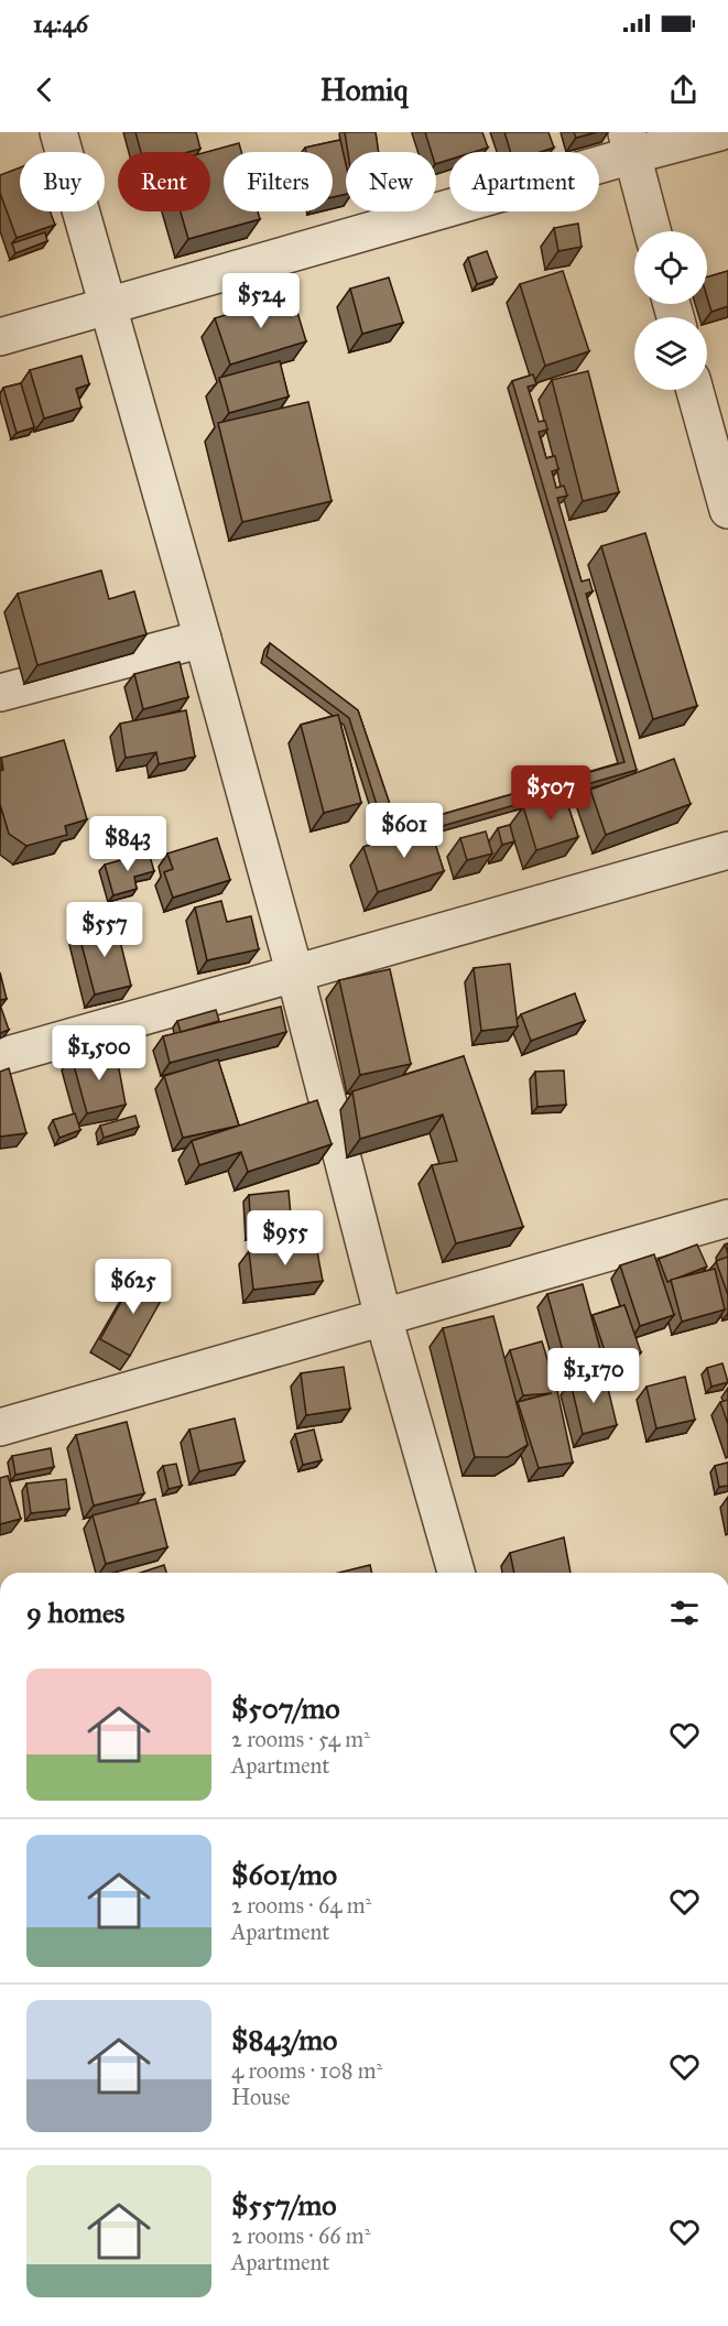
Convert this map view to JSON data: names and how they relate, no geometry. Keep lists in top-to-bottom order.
{
  "page": {
    "status": "14:46",
    "header": "Homiq",
    "chip": [
      "Buy",
      "Rent",
      "Filters",
      "New",
      "Apartment"
    ],
    "price": [
      "$524",
      "$507",
      "$601",
      "$843",
      "$557",
      "$1,500",
      "$955",
      "$625",
      "$1,170"
    ],
    "heading": "9 homes",
    "list": [
      {
        "name": "$507/mo",
        "note": "2 rooms · 54 m² · Apartment"
      },
      {
        "name": "$601/mo",
        "note": "2 rooms · 64 m² · Apartment"
      },
      {
        "name": "$843/mo",
        "note": "4 rooms · 108 m² · House"
      },
      {
        "name": "$557/mo",
        "note": "2 rooms · 66 m² · Apartment"
      }
    ]
  }
}
